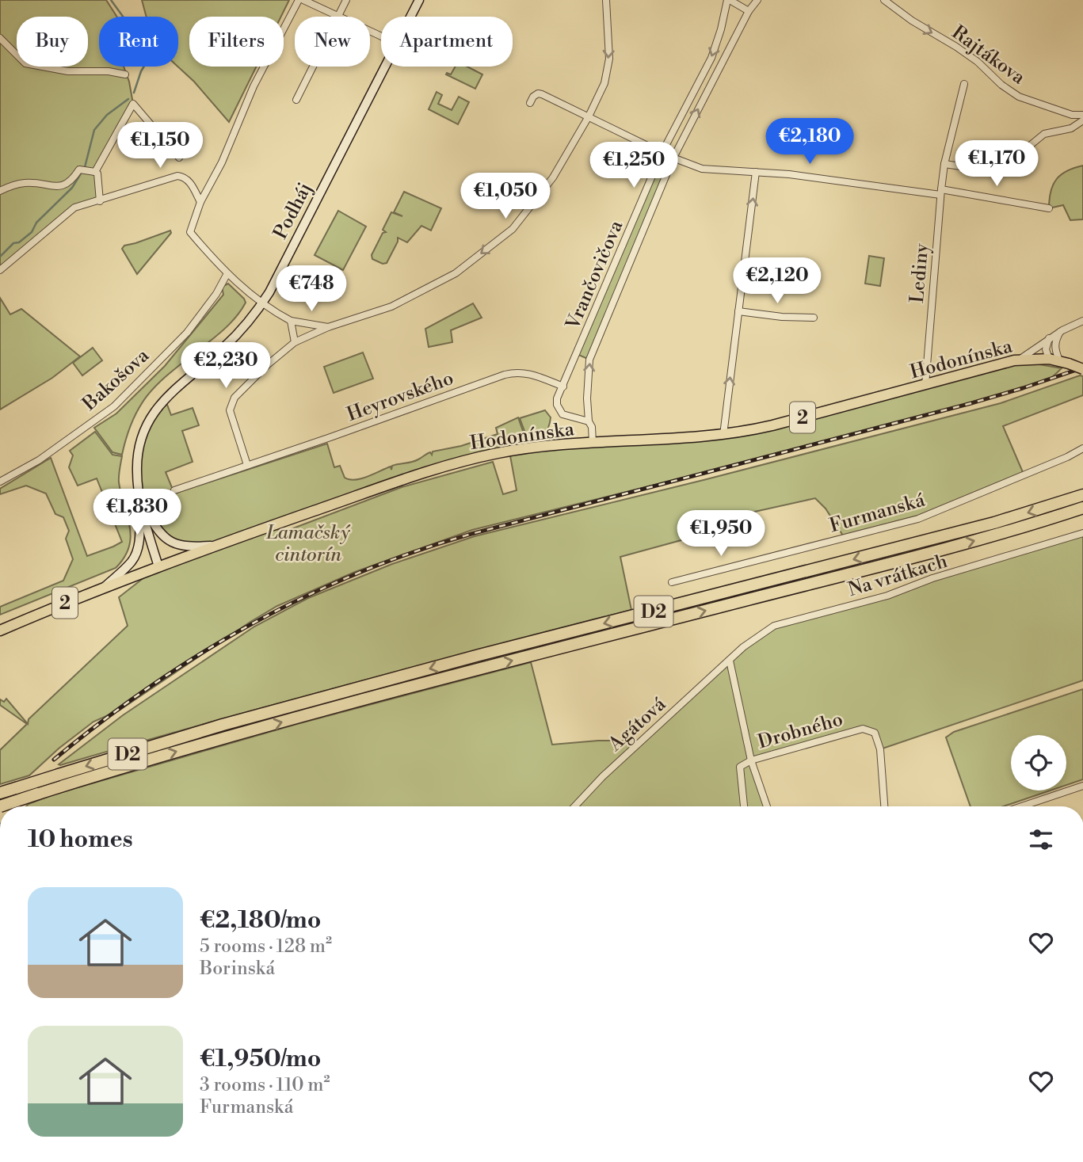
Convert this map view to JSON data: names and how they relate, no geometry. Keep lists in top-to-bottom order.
{
  "streets": {
    "highway": ["D2"],
    "main road": ["Hodonínska", "2"],
    "street": [
      "Rajtákova",
      "Podháj",
      "Lediny",
      "Vrančovičova",
      "Bakošova",
      "Heyrovského",
      "Furmanská",
      "Na vrátkach",
      "Agátová",
      "Drobného"
    ]
  },
  "crossings": [
    ["Podháj", "Hodonínska"],
    ["Lediny", "Hodonínska"],
    ["Vrančovičova", "Hodonínska"],
    ["Vrančovičova", "Heyrovského"],
    ["Hodonínska", "2"],
    ["Na vrátkach", "Agátová"]
  ],
  "one_way": ["Rajtákova"],
  "parks": ["Lamačský cintorín"],
  "page": {
    "chip": [
      "Buy",
      "Rent",
      "Filters",
      "New",
      "Apartment"
    ],
    "price": [
      "€2,180",
      "€1,150",
      "€1,170",
      "€1,250",
      "€1,050",
      "€2,120",
      "€748",
      "€2,230",
      "€1,830",
      "€1,950"
    ],
    "heading": "10 homes",
    "list": [
      {
        "name": "€2,180/mo",
        "note": "5 rooms · 128 m² · Borinská"
      },
      {
        "name": "€1,950/mo",
        "note": "3 rooms · 110 m² · Furmanská"
      }
    ]
  }
}
